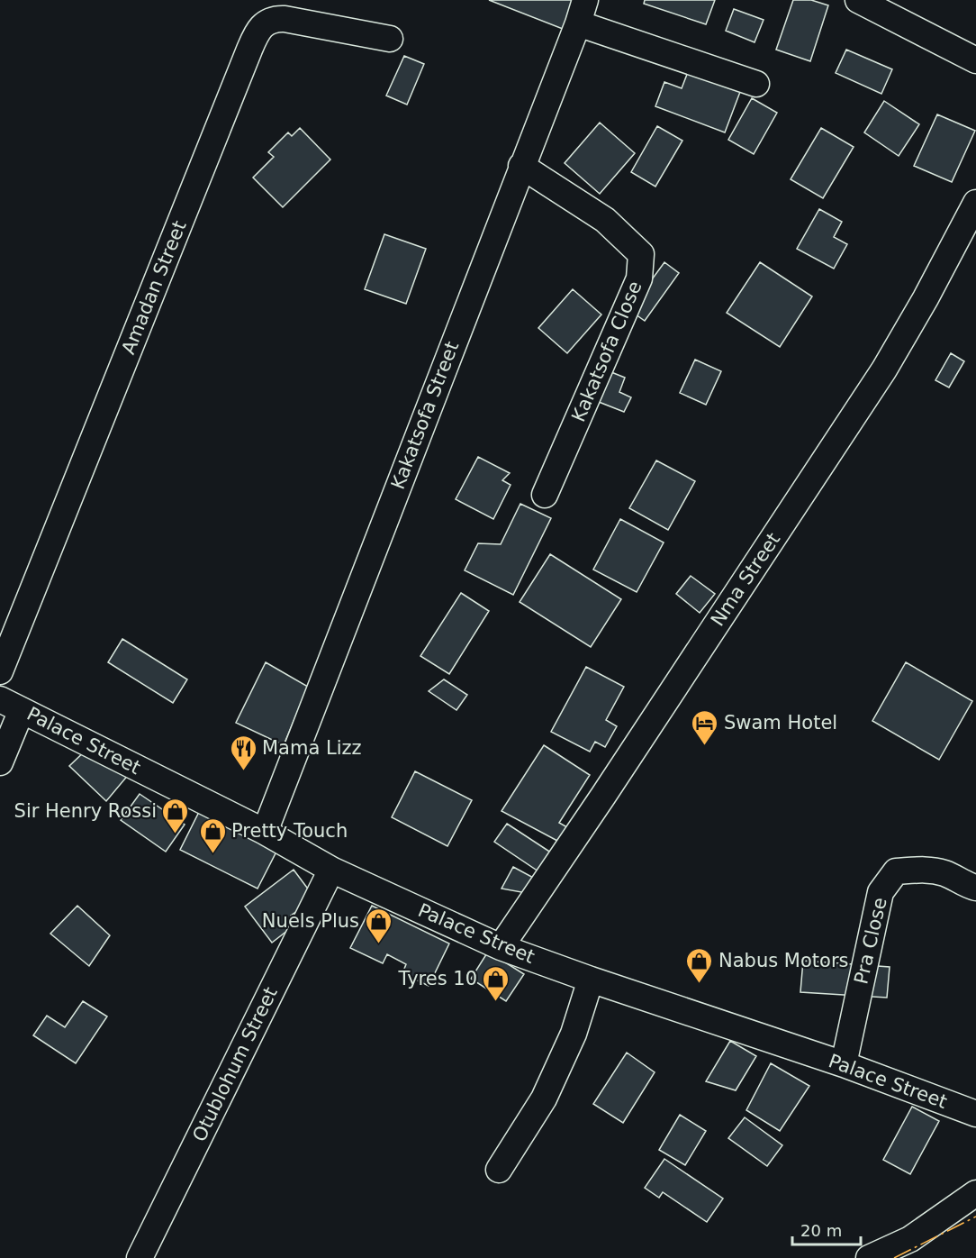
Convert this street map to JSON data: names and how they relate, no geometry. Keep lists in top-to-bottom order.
{
  "streets": {
    "street": [
      "Amadan Street",
      "Kakatsofa Close",
      "Kakatsofa Street",
      "Nma Street",
      "Palace Street",
      "Pra Close",
      "Otublohum Street"
    ]
  },
  "crossings": [
    ["Kakatsofa Close", "Kakatsofa Street"],
    ["Kakatsofa Street", "Palace Street"],
    ["Nma Street", "Palace Street"],
    ["Palace Street", "Pra Close"],
    ["Palace Street", "Otublohum Street"]
  ],
  "places": {
    "hotel": ["Swam Hotel"],
    "restaurant": ["Mama Lizz"],
    "shop": [
      "Sir Henry Rossi",
      "Pretty Touch",
      "Nuels Plus",
      "Nabus Motors",
      "Tyres 10"
    ]
  },
  "scale_bar": "20 m"
}
